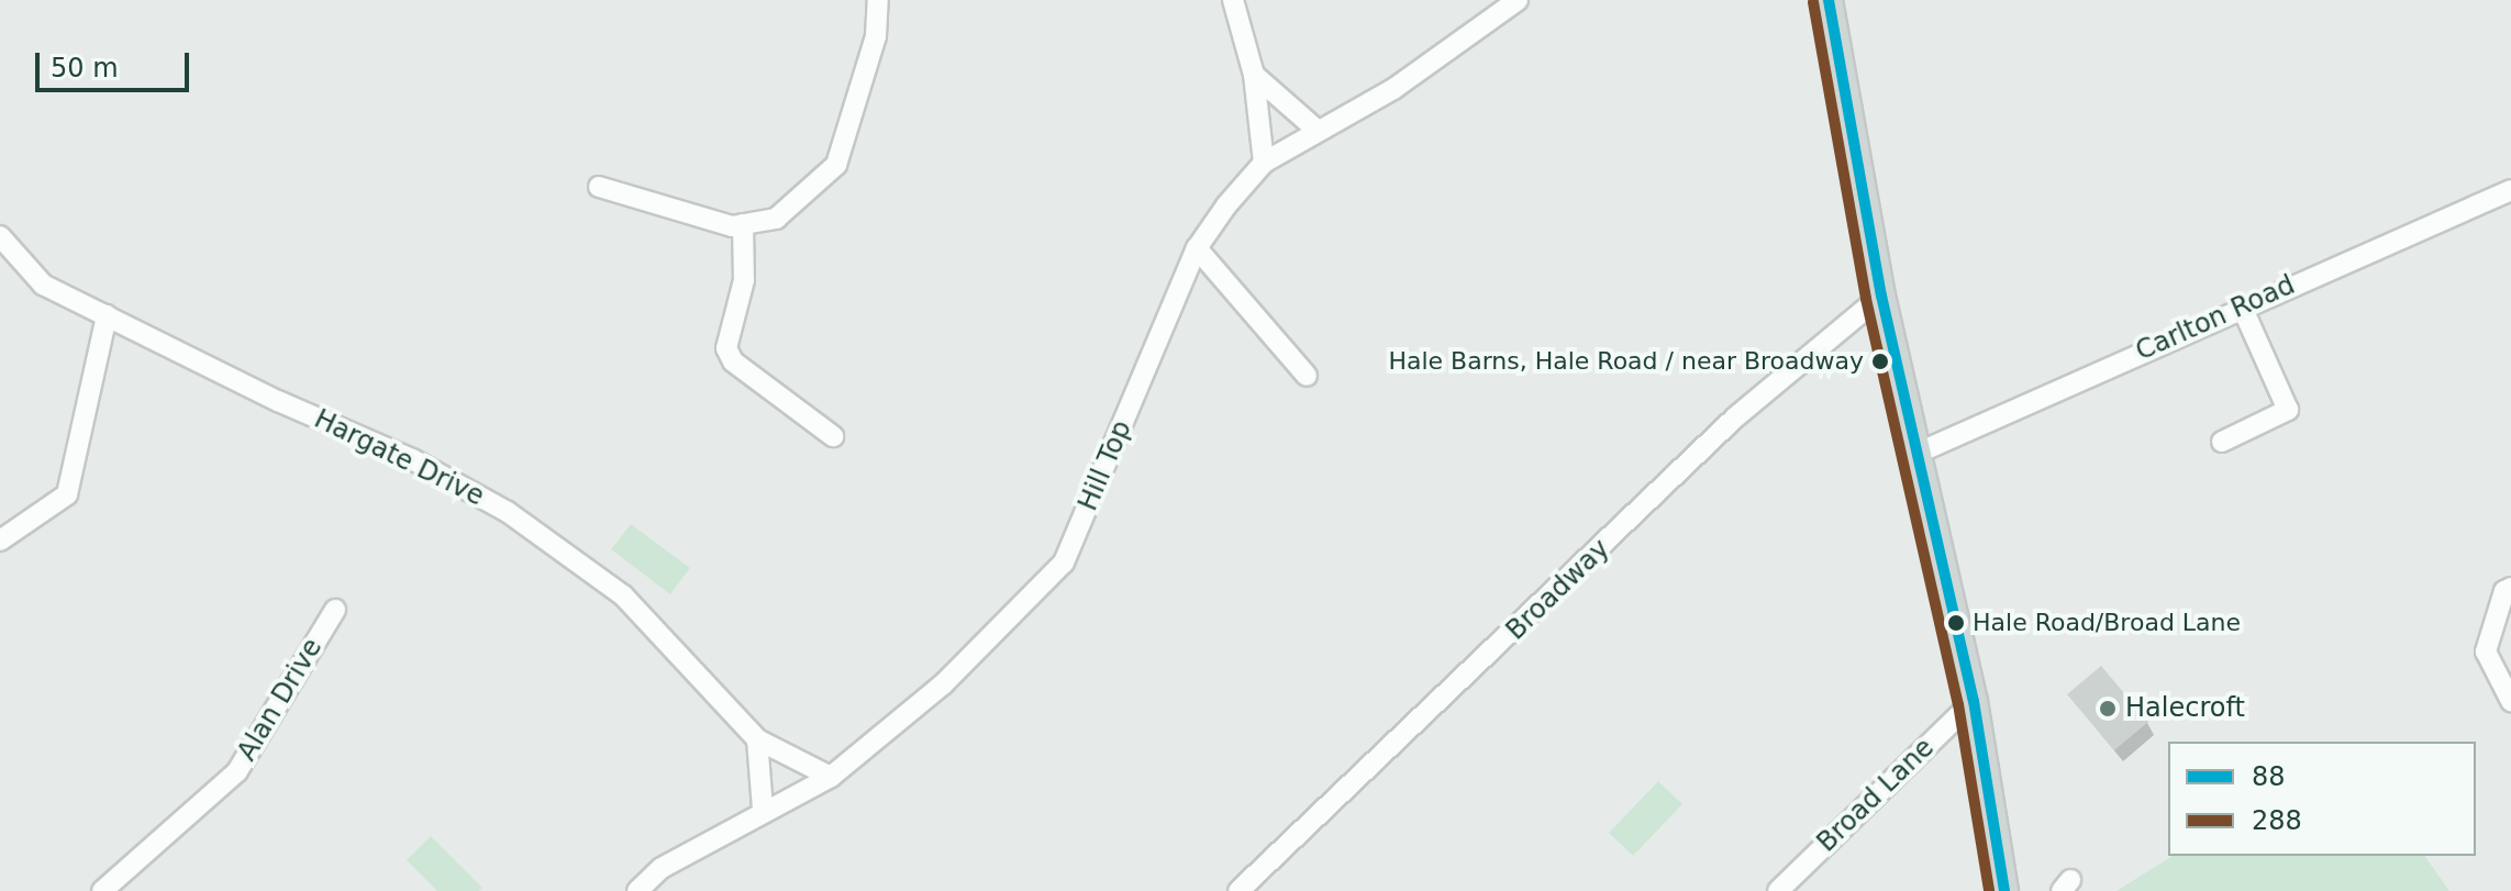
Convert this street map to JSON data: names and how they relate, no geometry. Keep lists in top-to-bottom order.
{
  "streets": {
    "street": [
      "Carlton Road",
      "Hargate Drive",
      "Hill Top",
      "Broadway",
      "Alan Drive",
      "Broad Lane"
    ]
  },
  "crossings": [
    ["Hargate Drive", "Hill Top"]
  ],
  "places": ["Hale Barns, Hale Road / near Broadway", "Hale Road/Broad Lane", "Halecroft"],
  "lines": ["transit line 88", "transit line 288"],
  "legend": ["88", "288"],
  "scale_bar": "50 m"
}
